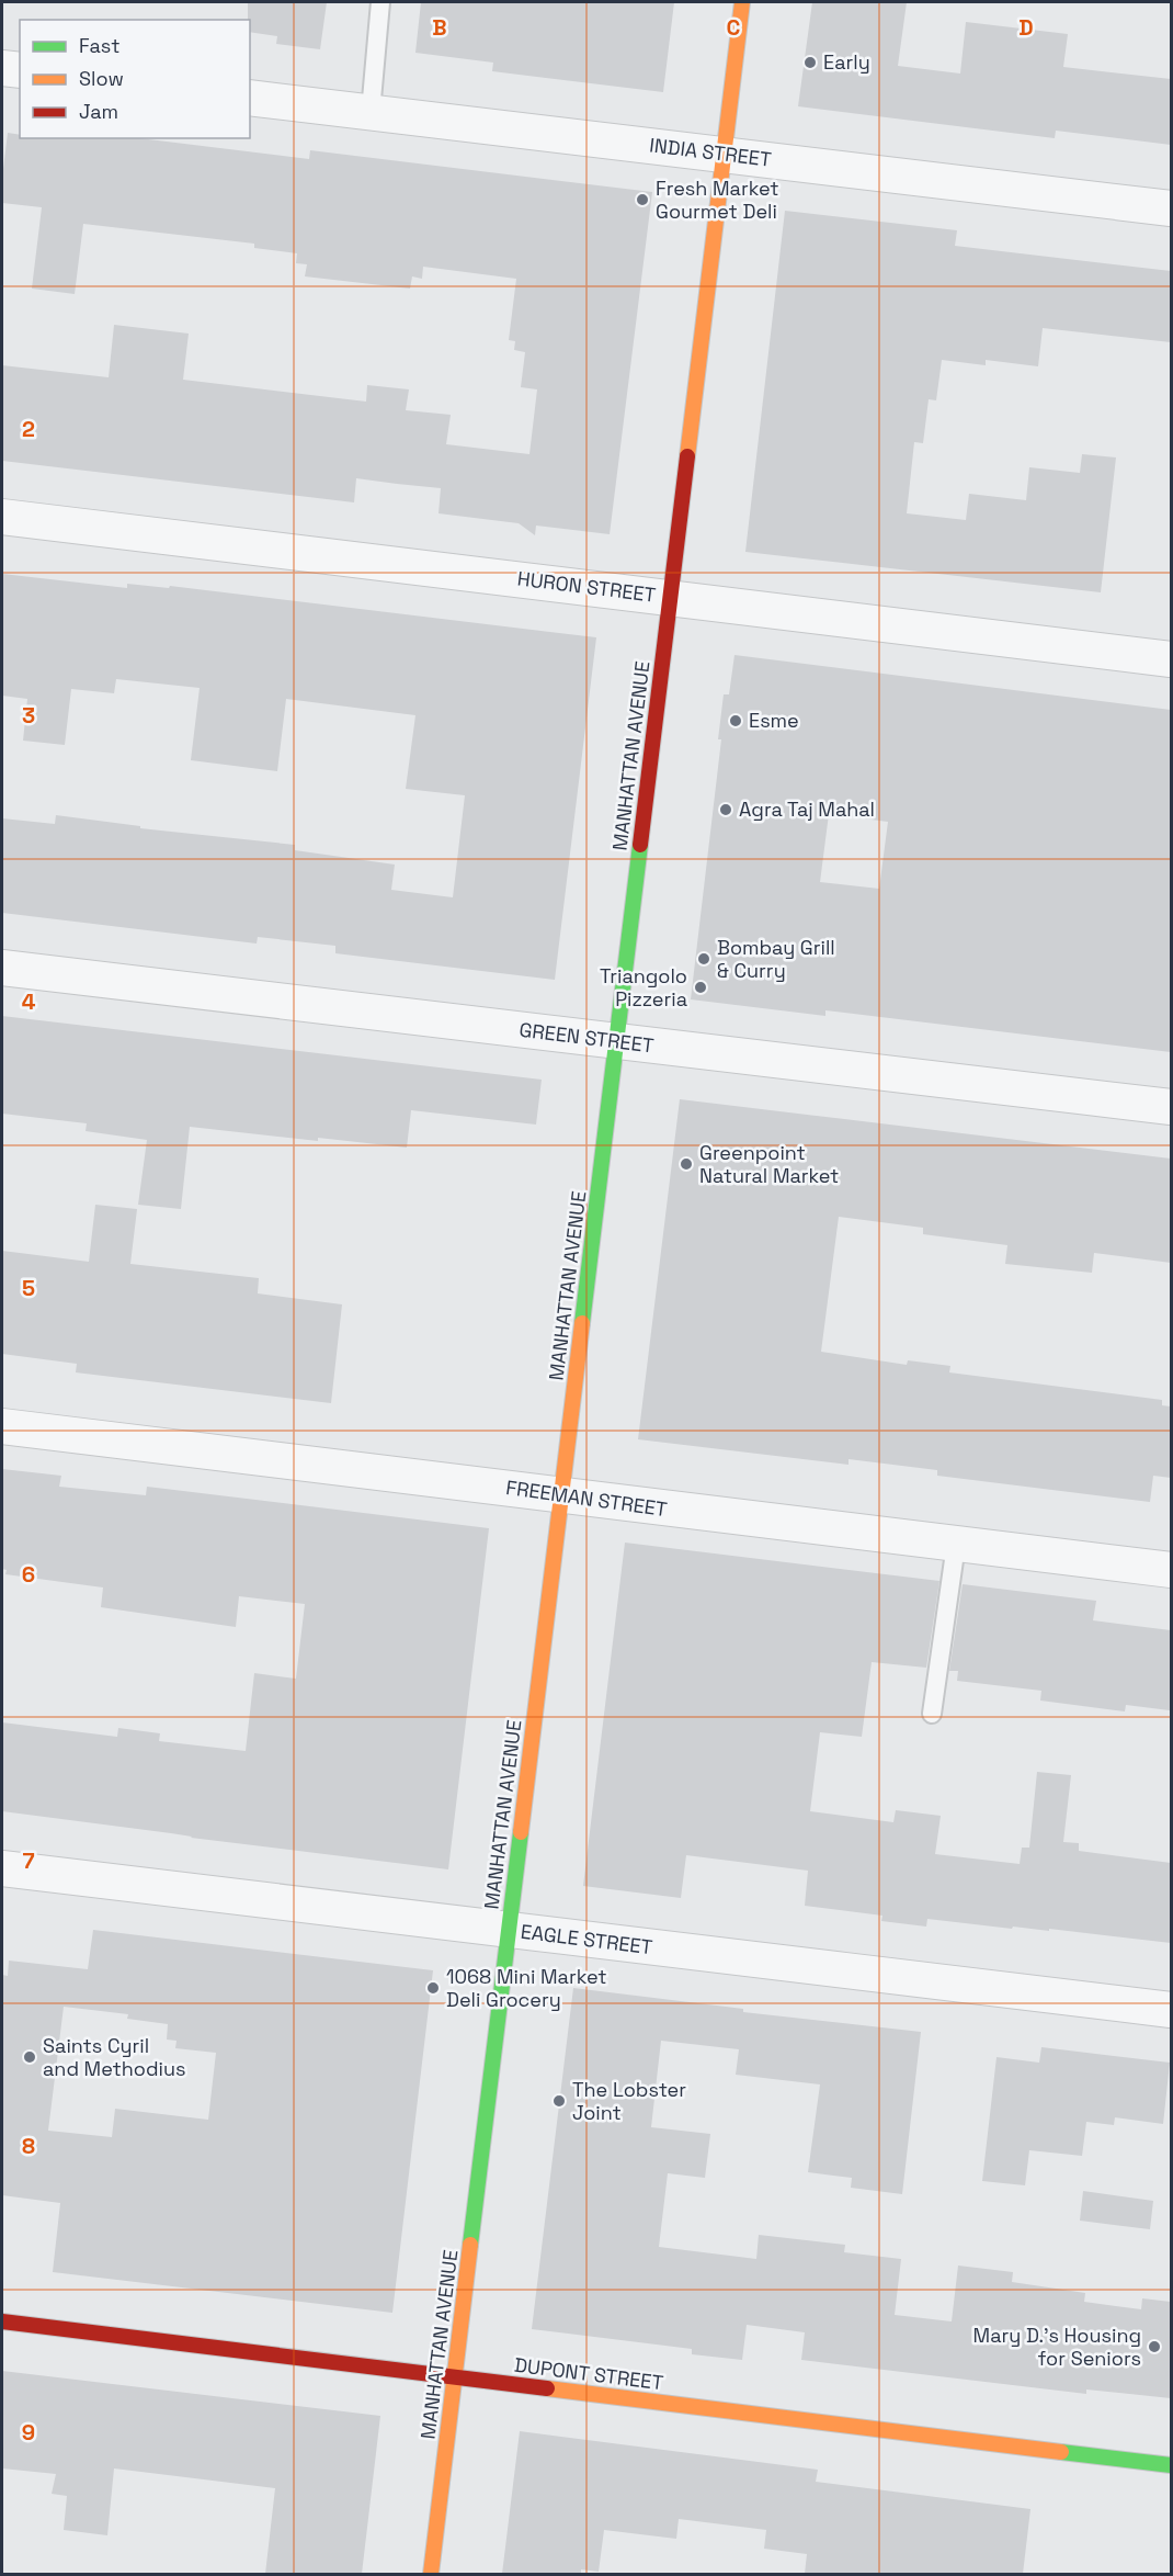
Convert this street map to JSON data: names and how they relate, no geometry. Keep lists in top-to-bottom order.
{
  "streets": {
    "street": [
      "INDIA STREET",
      "HURON STREET",
      "MANHATTAN AVENUE",
      "GREEN STREET",
      "FREEMAN STREET",
      "EAGLE STREET",
      "DUPONT STREET"
    ]
  },
  "crossings": [
    ["INDIA STREET", "MANHATTAN AVENUE"],
    ["HURON STREET", "MANHATTAN AVENUE"],
    ["MANHATTAN AVENUE", "GREEN STREET"],
    ["MANHATTAN AVENUE", "FREEMAN STREET"],
    ["MANHATTAN AVENUE", "EAGLE STREET"],
    ["MANHATTAN AVENUE", "DUPONT STREET"]
  ],
  "places": [
    "Early",
    "Fresh Market Gourmet Deli",
    "Esme",
    "Agra Taj Mahal",
    "Bombay Grill & Curry",
    "Triangolo Pizzeria",
    "Greenpoint Natural Market",
    "1068 Mini Market Deli Grocery",
    "Saints Cyril and Methodius",
    "The Lobster Joint",
    "Mary D.'s Housing for Seniors"
  ],
  "legend": ["Fast", "Slow", "Jam"],
  "grid": {
    "columns": ["B", "C", "D"],
    "rows": [
      "2",
      "3",
      "4",
      "5",
      "6",
      "7",
      "8",
      "9"
    ]
  }
}
